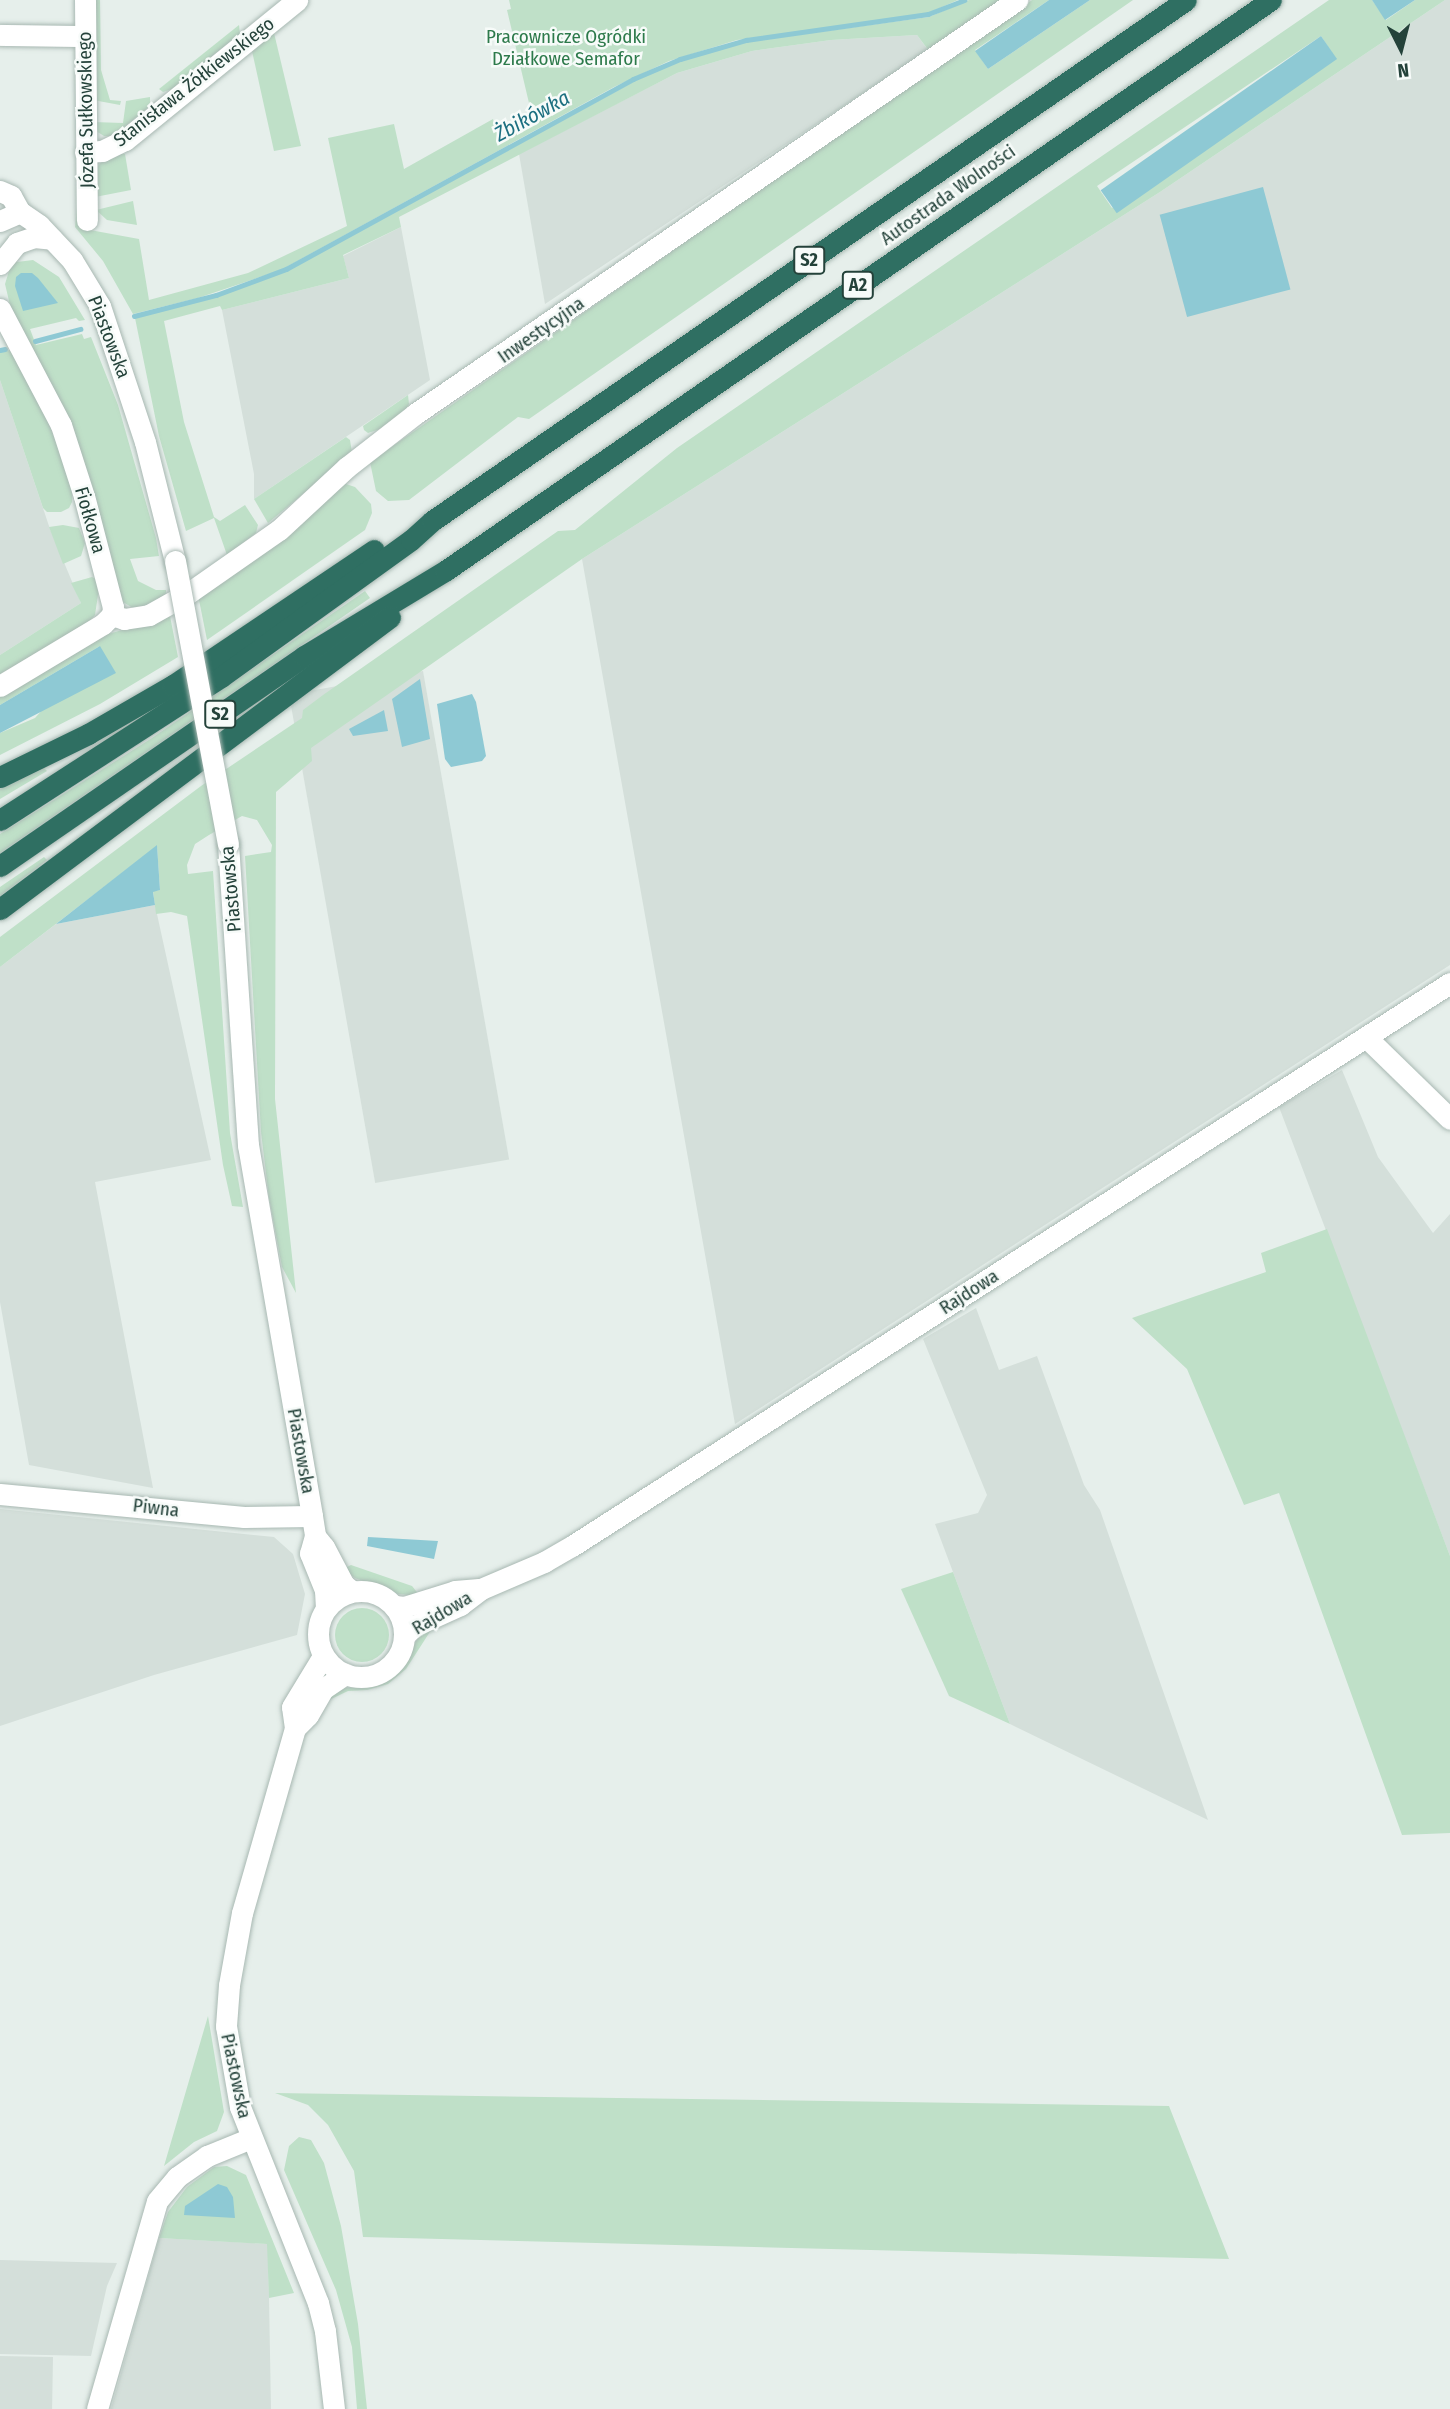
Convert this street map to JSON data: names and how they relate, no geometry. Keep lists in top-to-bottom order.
{
  "streets": {
    "highway": ["Autostrada Wolności", "S2", "A2"],
    "street": [
      "Stanisława Żółkiewskiego",
      "Józefa Sułkowskiego",
      "Inwestycyjna",
      "Piastowska",
      "Fiołkowa",
      "Rajdowa",
      "Piwna"
    ]
  },
  "crossings": [
    ["Stanisława Żółkiewskiego", "Józefa Sułkowskiego"],
    ["Autostrada Wolności", "S2"],
    ["Inwestycyjna", "Fiołkowa"],
    ["Piastowska", "Rajdowa"],
    ["Piastowska", "Piwna"]
  ],
  "water": ["Żbikówka"],
  "parks": ["Pracownicze Ogródki Działkowe Semafor"],
  "north": "bottom"
}
